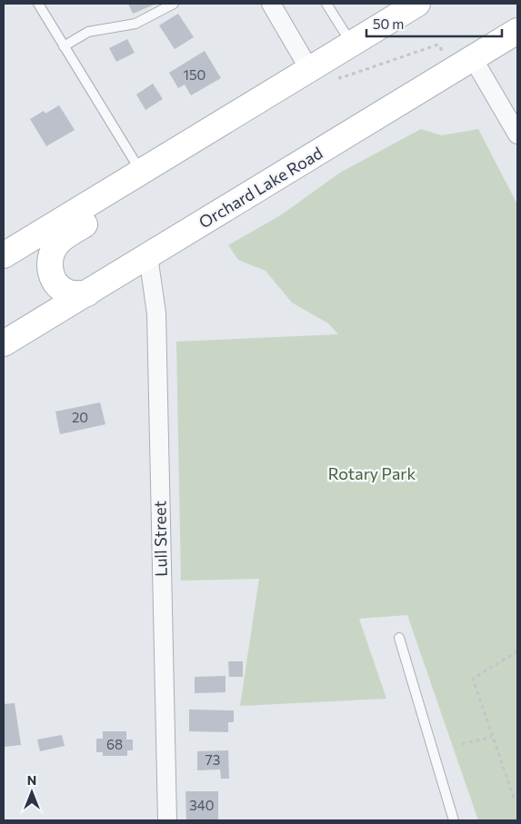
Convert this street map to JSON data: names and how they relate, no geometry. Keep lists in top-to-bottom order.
{
  "streets": {
    "main road": ["Orchard Lake Road"],
    "street": ["Lull Street"]
  },
  "crossings": [
    ["Orchard Lake Road", "Lull Street"]
  ],
  "parks": ["Rotary Park"],
  "house_numbers": [
    "150",
    "20",
    "68",
    "73",
    "340"
  ],
  "scale_bar": "50 m",
  "north": "top"
}
